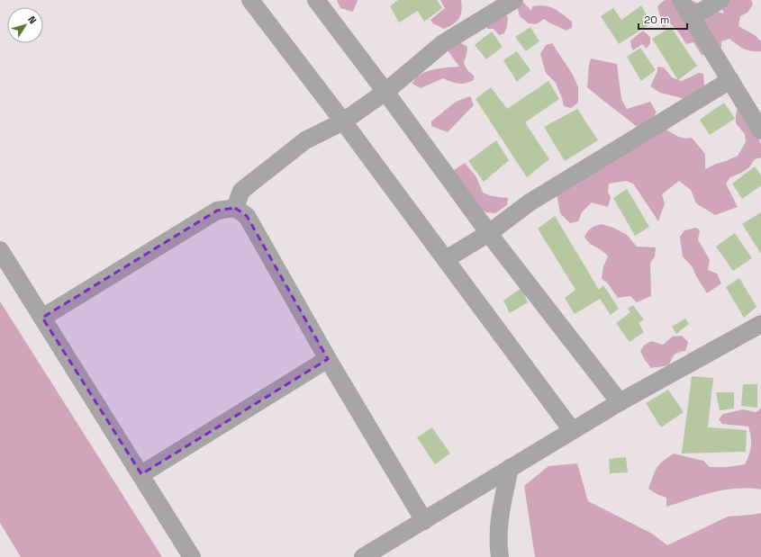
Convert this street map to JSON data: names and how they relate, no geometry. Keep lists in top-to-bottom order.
{
  "scale_bar": "20 m",
  "north": "top right"
}
